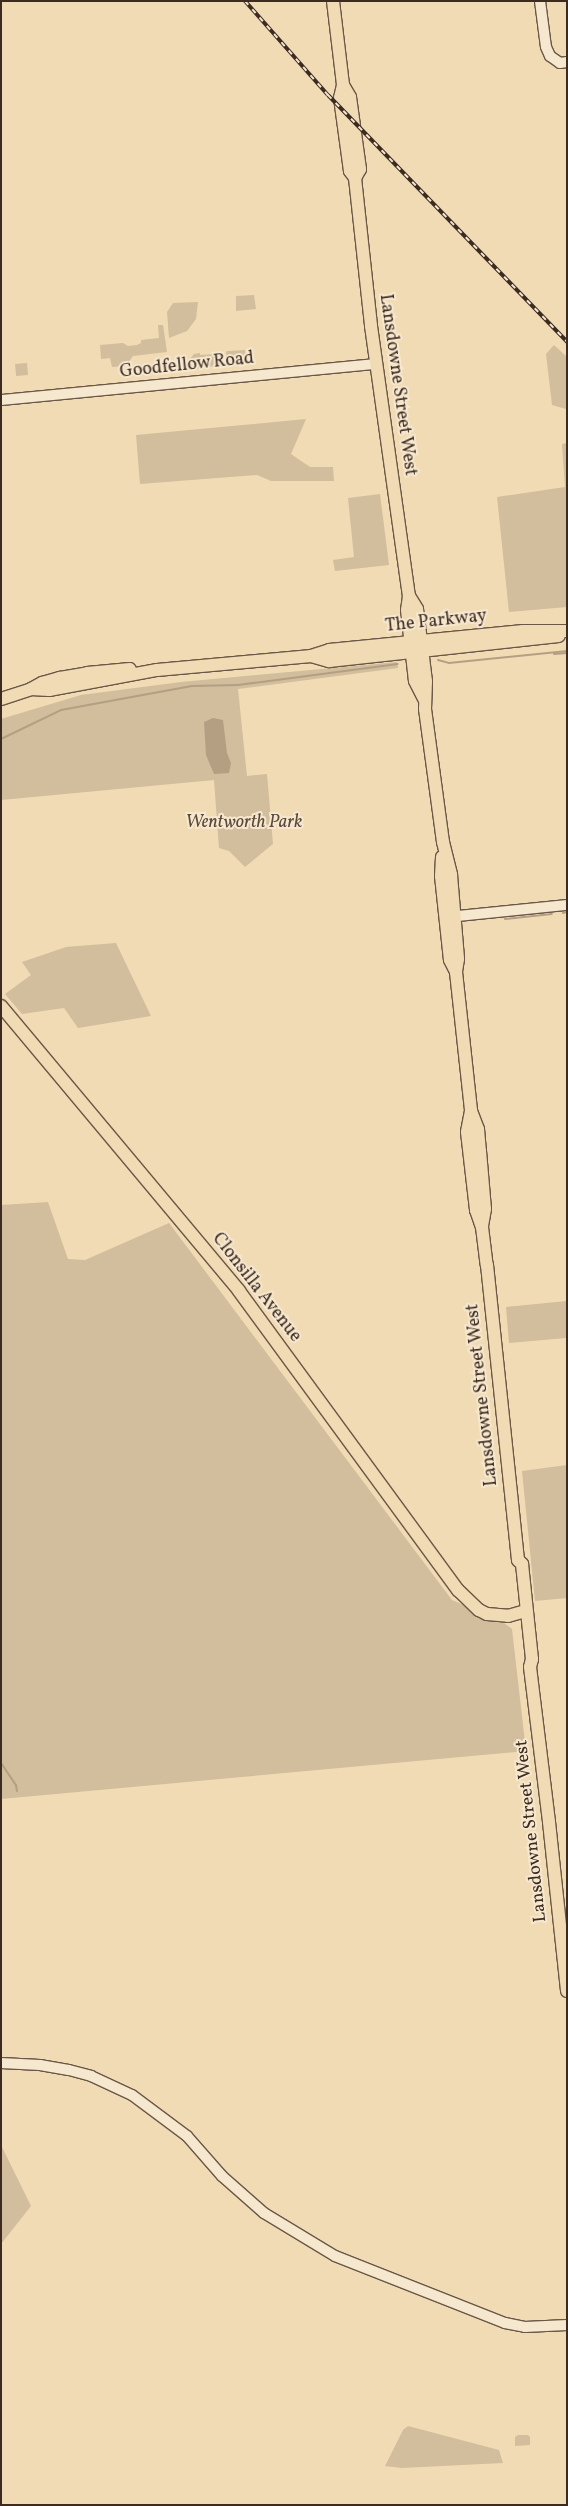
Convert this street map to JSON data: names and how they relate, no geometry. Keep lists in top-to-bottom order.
{
  "streets": {
    "main road": ["Lansdowne Street West", "The Parkway", "Clonsilla Avenue"],
    "street": ["Goodfellow Road"]
  },
  "crossings": [
    ["Goodfellow Road", "Lansdowne Street West"],
    ["Lansdowne Street West", "The Parkway"],
    ["Lansdowne Street West", "Clonsilla Avenue"]
  ],
  "parks": ["Wentworth Park"]
}
